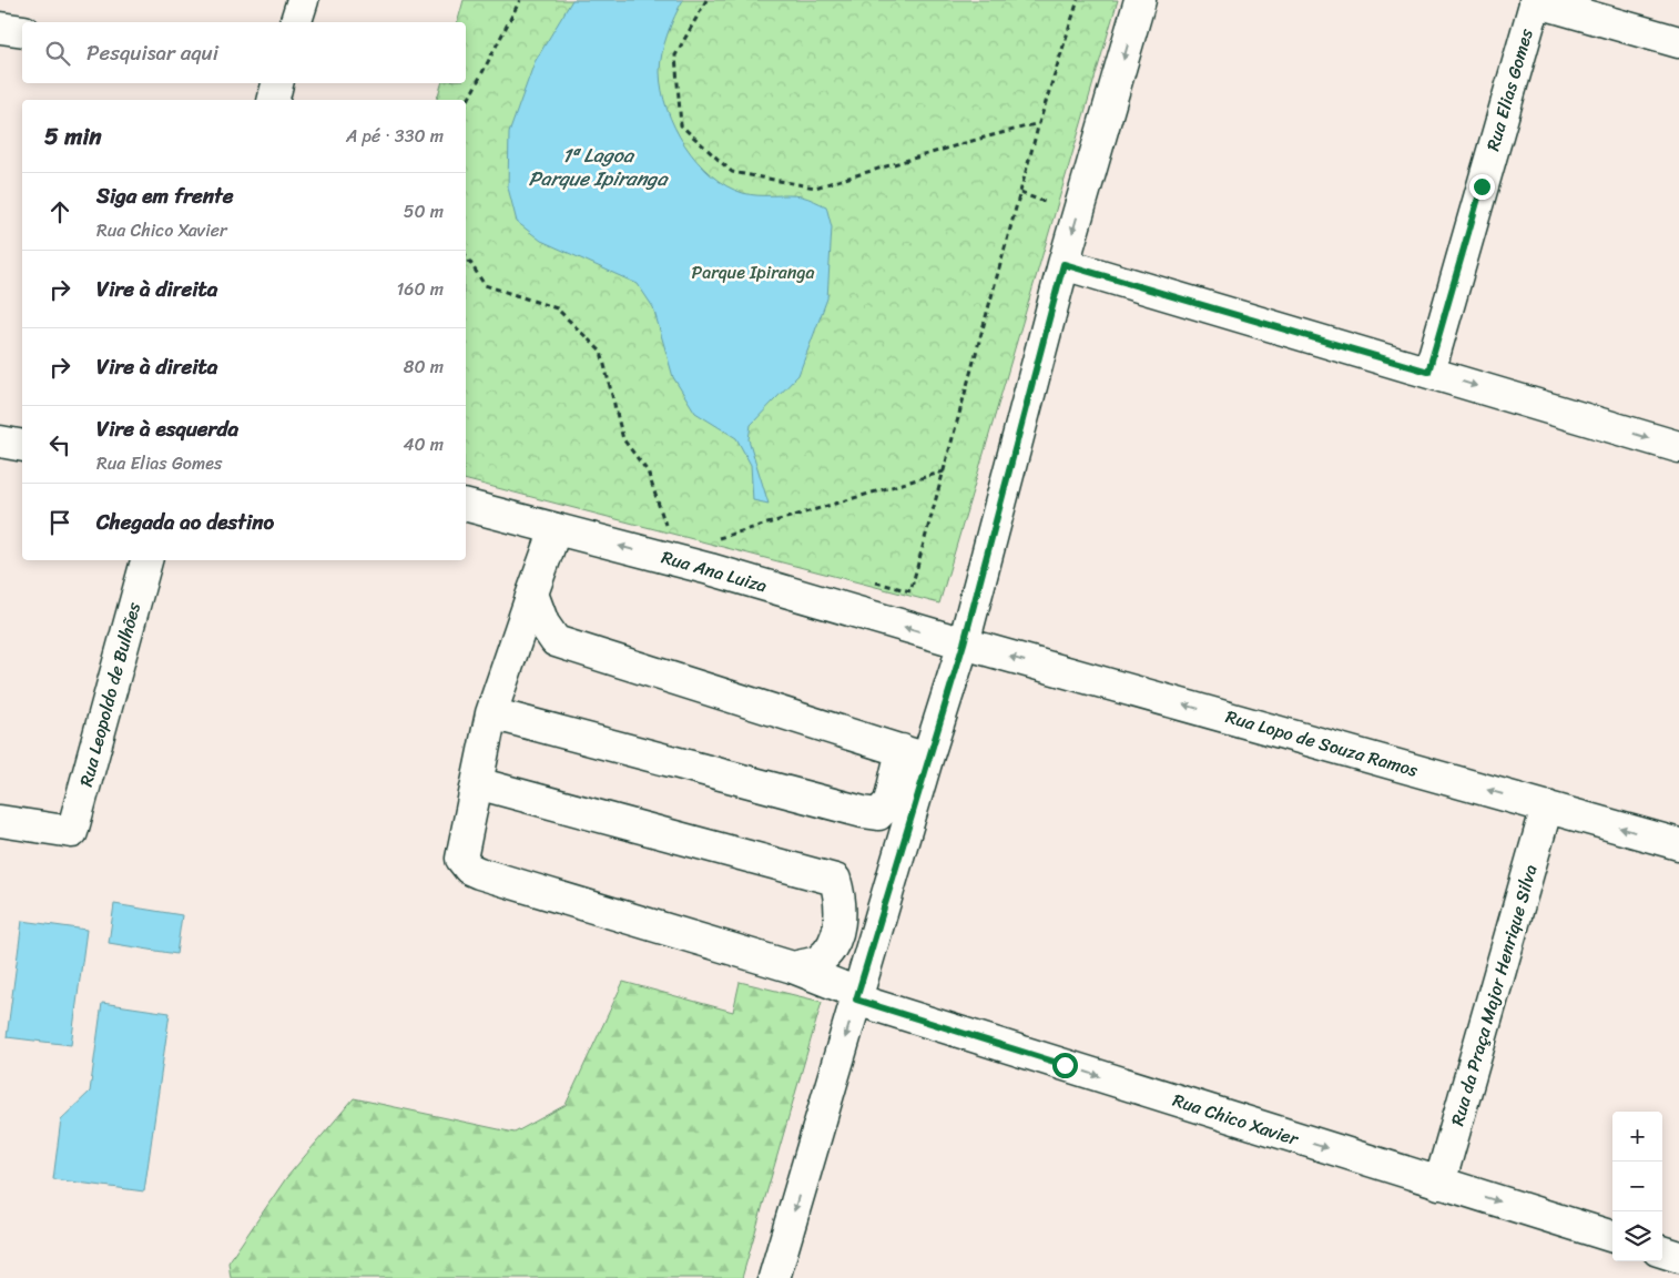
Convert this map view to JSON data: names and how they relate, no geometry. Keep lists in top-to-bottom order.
{
  "streets": {
    "street": [
      "Rua Elias Gomes",
      "Rua Ana Luiza",
      "Rua Leopoldo de Bulhões",
      "Rua Lopo de Souza Ramos",
      "Rua da Praça Major Henrique Silva",
      "Rua Chico Xavier"
    ]
  },
  "crossings": [
    ["Rua Ana Luiza", "Rua Lopo de Souza Ramos"],
    ["Rua Ana Luiza", "Rua Chico Xavier"],
    ["Rua Lopo de Souza Ramos", "Rua da Praça Major Henrique Silva"],
    ["Rua da Praça Major Henrique Silva", "Rua Chico Xavier"]
  ],
  "one_way": ["Rua Lopo de Souza Ramos", "Rua Chico Xavier"],
  "water": ["1ª Lagoa Parque Ipiranga"],
  "parks": ["Parque Ipiranga"],
  "page": {
    "search": "Pesquisar aqui",
    "heading": ["5 min", "A pé · 330 m"],
    "list": [
      ["Siga em frente", "Rua Chico Xavier", "50 m"],
      ["Vire à direita", "160 m"],
      ["Vire à direita", "80 m"],
      ["Vire à esquerda", "Rua Elias Gomes", "40 m"],
      "Chegada ao destino"
    ],
    "map_buttons": ["+", "−"]
  }
}
